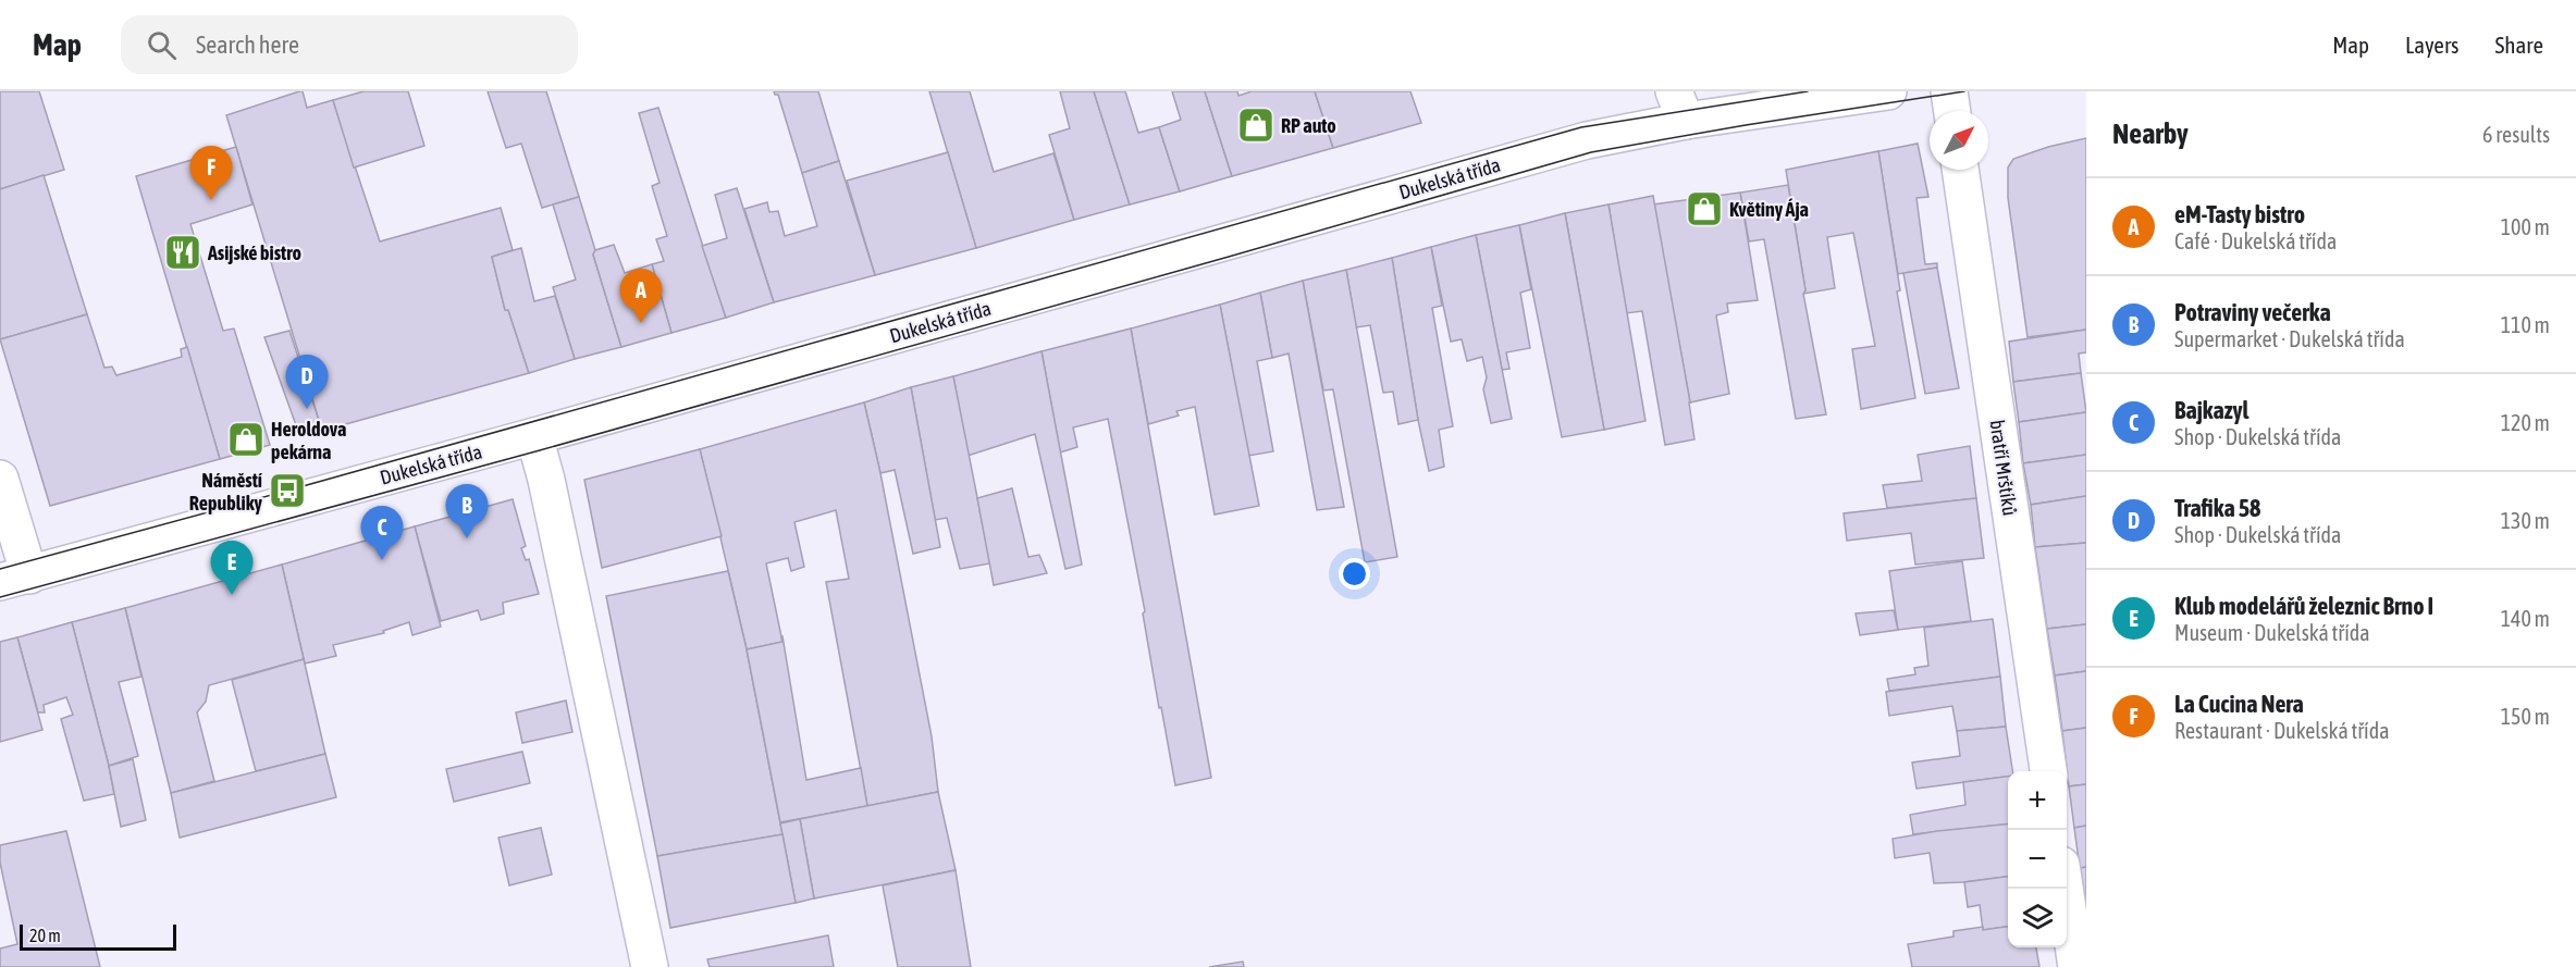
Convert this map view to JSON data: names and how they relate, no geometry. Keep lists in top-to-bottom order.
{
  "streets": {
    "street": ["Dukelská třída", "bratří Mrštíků"]
  },
  "places": {
    "shop": ["RP auto", "Květiny Ája", "Heroldova pekárna"],
    "restaurant": ["Asijské bistro"],
    "bus stop": ["Náměstí Republiky"]
  },
  "scale_bar": "20 m",
  "north": "top right",
  "page": {
    "header": "Map",
    "search": "Search here",
    "nav": ["Map", "Layers", "Share"],
    "heading": ["Nearby", "6 results"],
    "pins": [
      "F",
      "A",
      "D",
      "B",
      "C",
      "E"
    ],
    "list": [
      {
        "mark": "A",
        "name": "eM-Tasty bistro",
        "note": "Café · Dukelská třída",
        "value": "100 m"
      },
      {
        "mark": "B",
        "name": "Potraviny večerka",
        "note": "Supermarket · Dukelská třída",
        "value": "110 m"
      },
      {
        "mark": "C",
        "name": "Bajkazyl",
        "note": "Shop · Dukelská třída",
        "value": "120 m"
      },
      {
        "mark": "D",
        "name": "Trafika 58",
        "note": "Shop · Dukelská třída",
        "value": "130 m"
      },
      {
        "mark": "E",
        "name": "Klub modelářů železnic Brno I",
        "note": "Museum · Dukelská třída",
        "value": "140 m"
      },
      {
        "mark": "F",
        "name": "La Cucina Nera",
        "note": "Restaurant · Dukelská třída",
        "value": "150 m"
      }
    ],
    "map_buttons": ["+", "−"],
    "scale": "20 m"
  }
}
